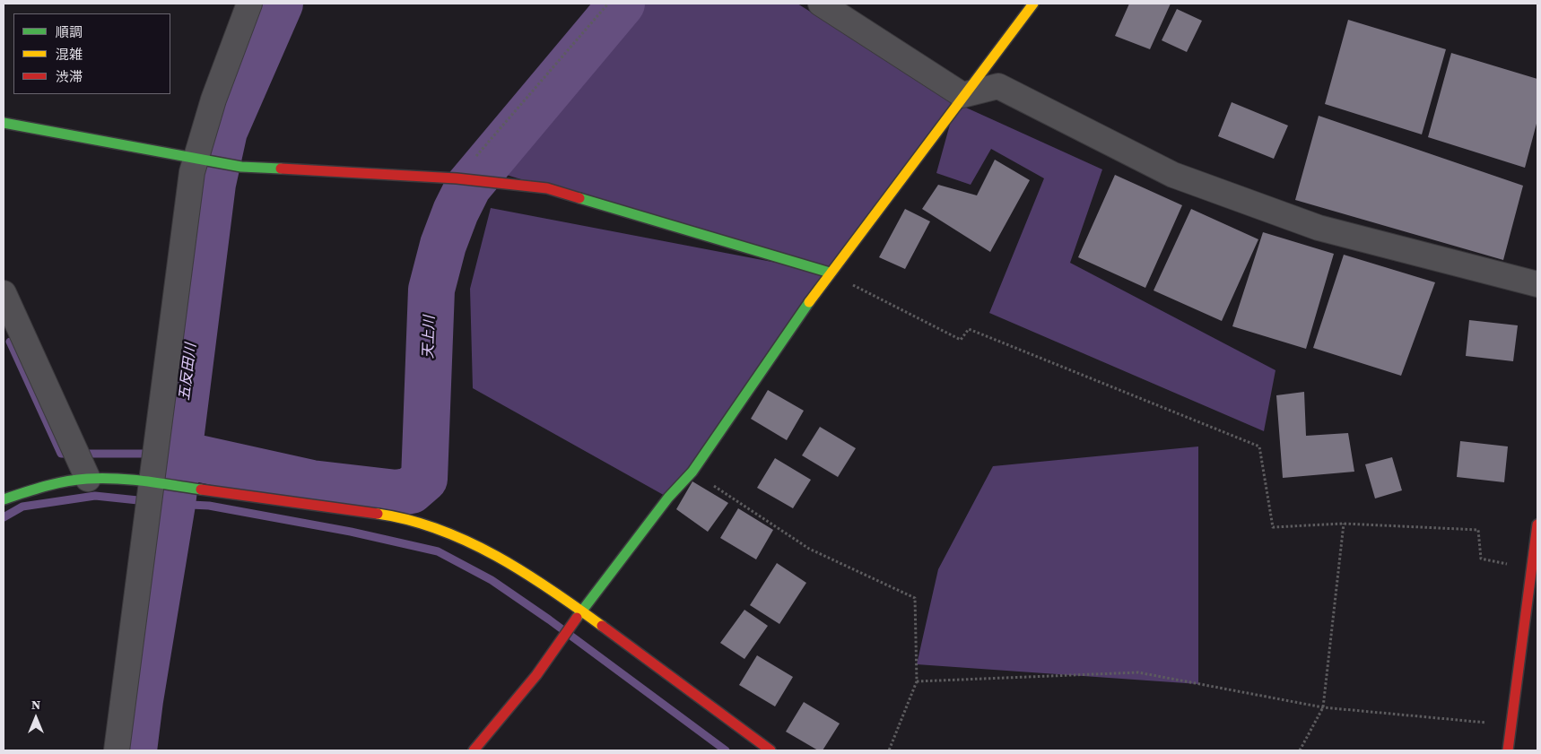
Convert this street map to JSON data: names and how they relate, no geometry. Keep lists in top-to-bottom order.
{
  "water": ["天上川", "五反田川"],
  "legend": ["順調", "混雑", "渋滞"],
  "north": "top"
}
